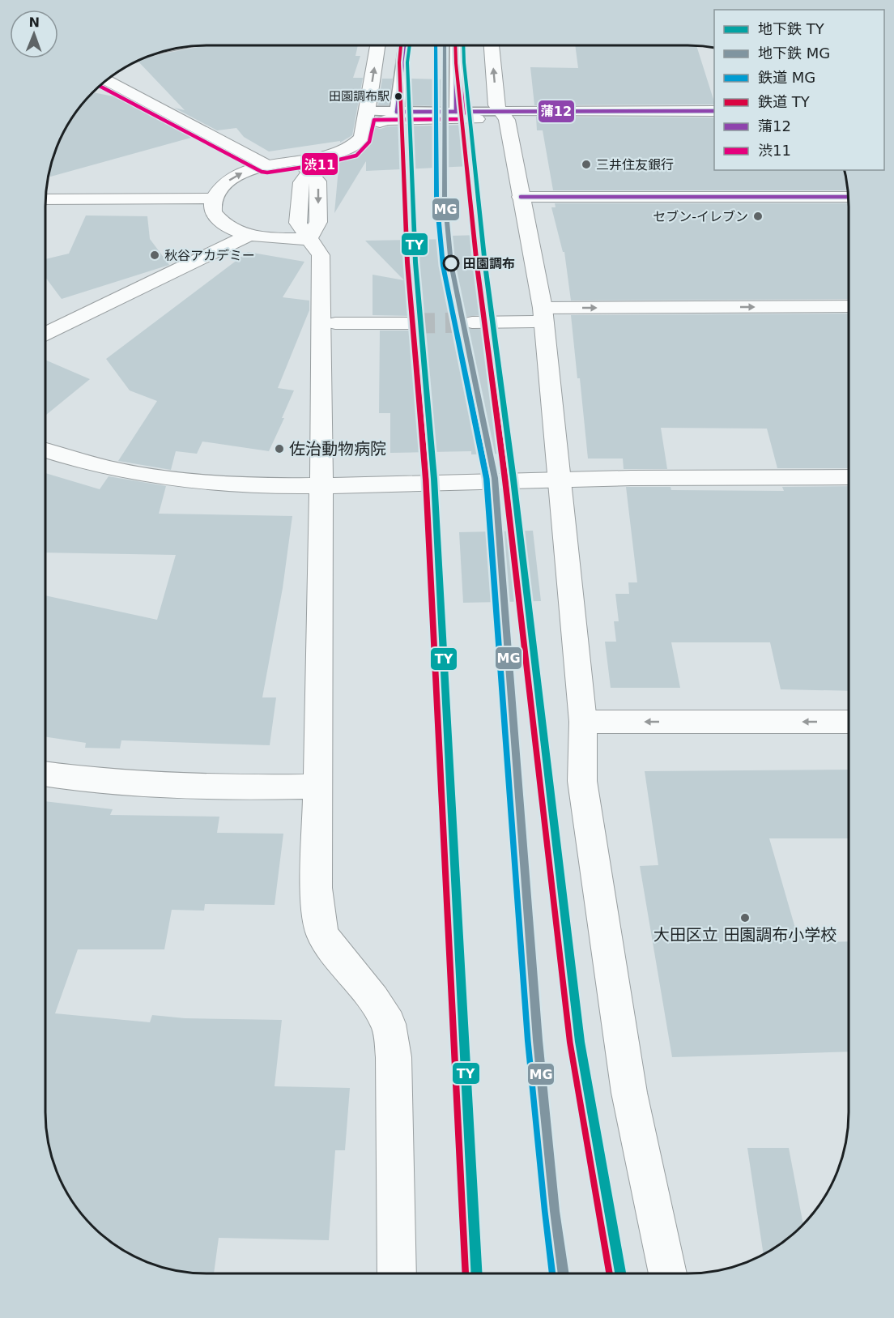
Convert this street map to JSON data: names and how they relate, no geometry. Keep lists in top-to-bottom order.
{
  "places": [
    "田園調布駅",
    "三井住友銀行",
    "セブン-イレブン",
    "秋谷アカデミー",
    "田園調布",
    "佐治動物病院",
    "大田区立 田園調布小学校"
  ],
  "lines": [
    "metro line TY",
    "metro line MG",
    "rail line MG",
    "rail line TY",
    "transit line 蒲12",
    "transit line 渋11"
  ],
  "legend": [
    "地下鉄 TY",
    "地下鉄 MG",
    "鉄道 MG",
    "鉄道 TY",
    "蒲12",
    "渋11"
  ],
  "north": "top"
}
